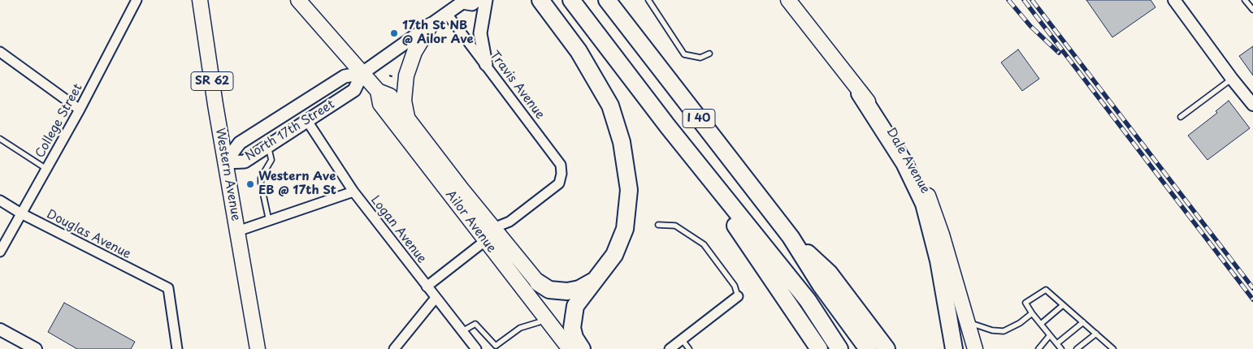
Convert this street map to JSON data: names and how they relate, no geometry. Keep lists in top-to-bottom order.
{
  "streets": {
    "highway": ["I 40"],
    "main road": [
      "SR 62",
      "North 17th Street",
      "Dale Avenue",
      "Western Avenue",
      "Ailor Avenue"
    ],
    "street": [
      "Travis Avenue",
      "College Street",
      "Logan Avenue",
      "Douglas Avenue"
    ]
  },
  "crossings": [
    ["Travis Avenue", "North 17th Street"],
    ["Travis Avenue", "Ailor Avenue"],
    ["College Street", "Douglas Avenue"],
    ["North 17th Street", "Western Avenue"],
    ["North 17th Street", "Ailor Avenue"],
    ["North 17th Street", "Logan Avenue"]
  ],
  "places": ["17th St NB @ Ailor Ave", "Western Ave EB @ 17th St"]
}
